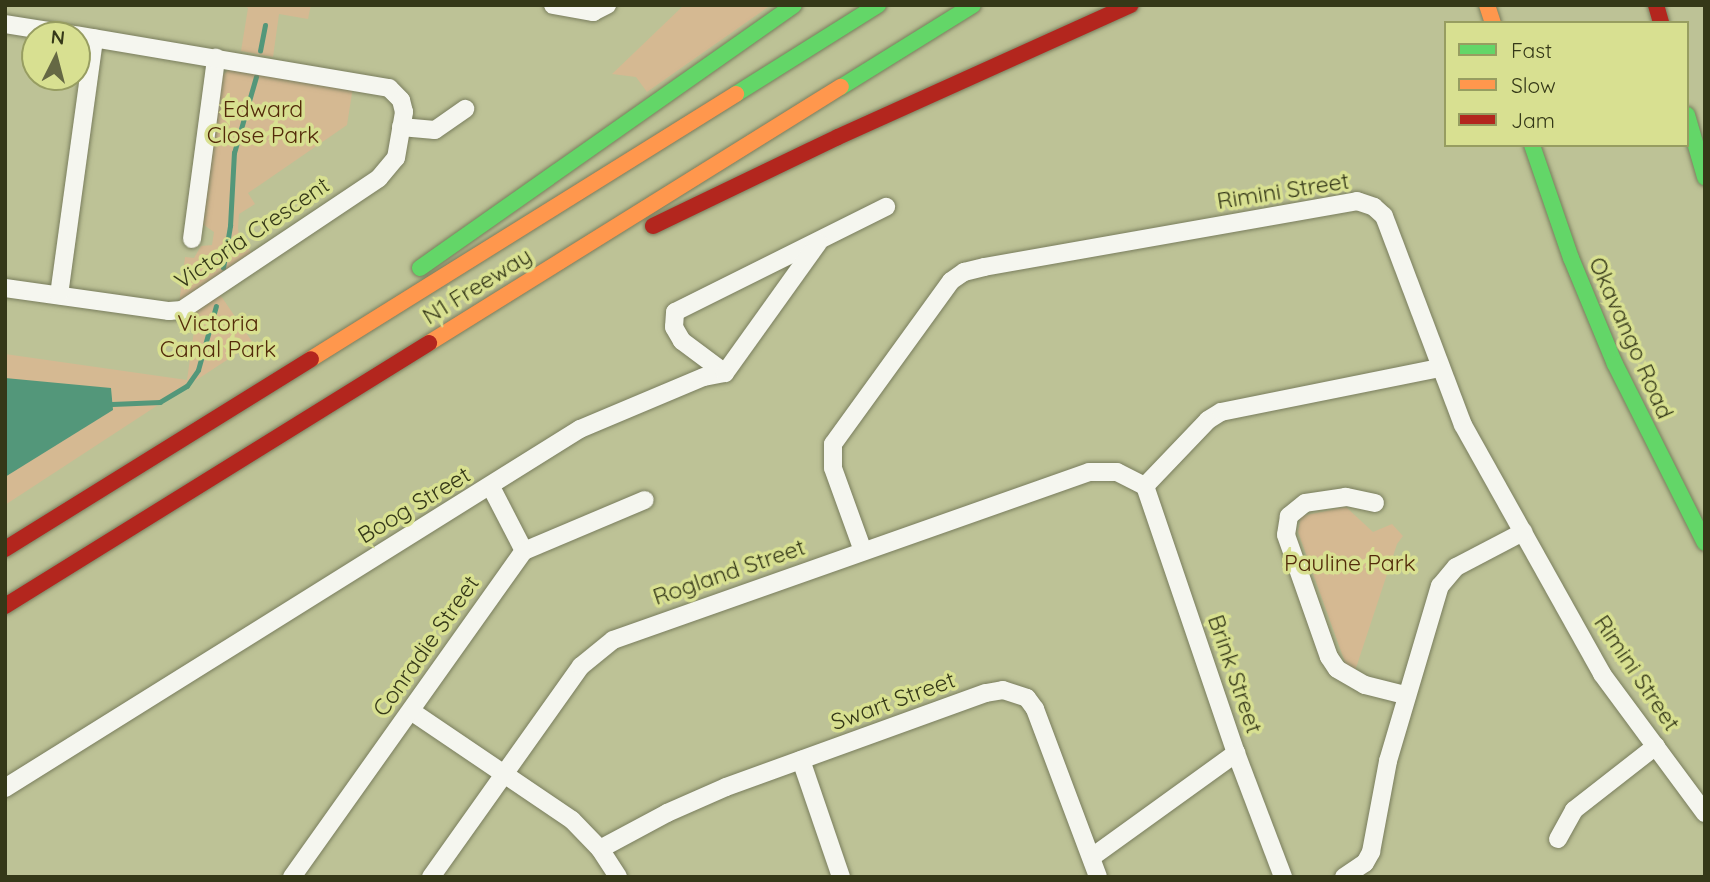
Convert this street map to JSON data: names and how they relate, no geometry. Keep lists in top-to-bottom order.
{
  "streets": {
    "main road": ["N1 Freeway", "Okavango Road"],
    "street": [
      "Rimini Street",
      "Victoria Crescent",
      "Boog Street",
      "Rogland Street",
      "Conradie Street",
      "Brink Street",
      "Swart Street"
    ]
  },
  "crossings": [
    ["Rimini Street", "Rogland Street"],
    ["Rogland Street", "Brink Street"]
  ],
  "parks": ["Edward Close Park", "Victoria Canal Park", "Pauline Park"],
  "legend": ["Fast", "Slow", "Jam"],
  "north": "top"
}
